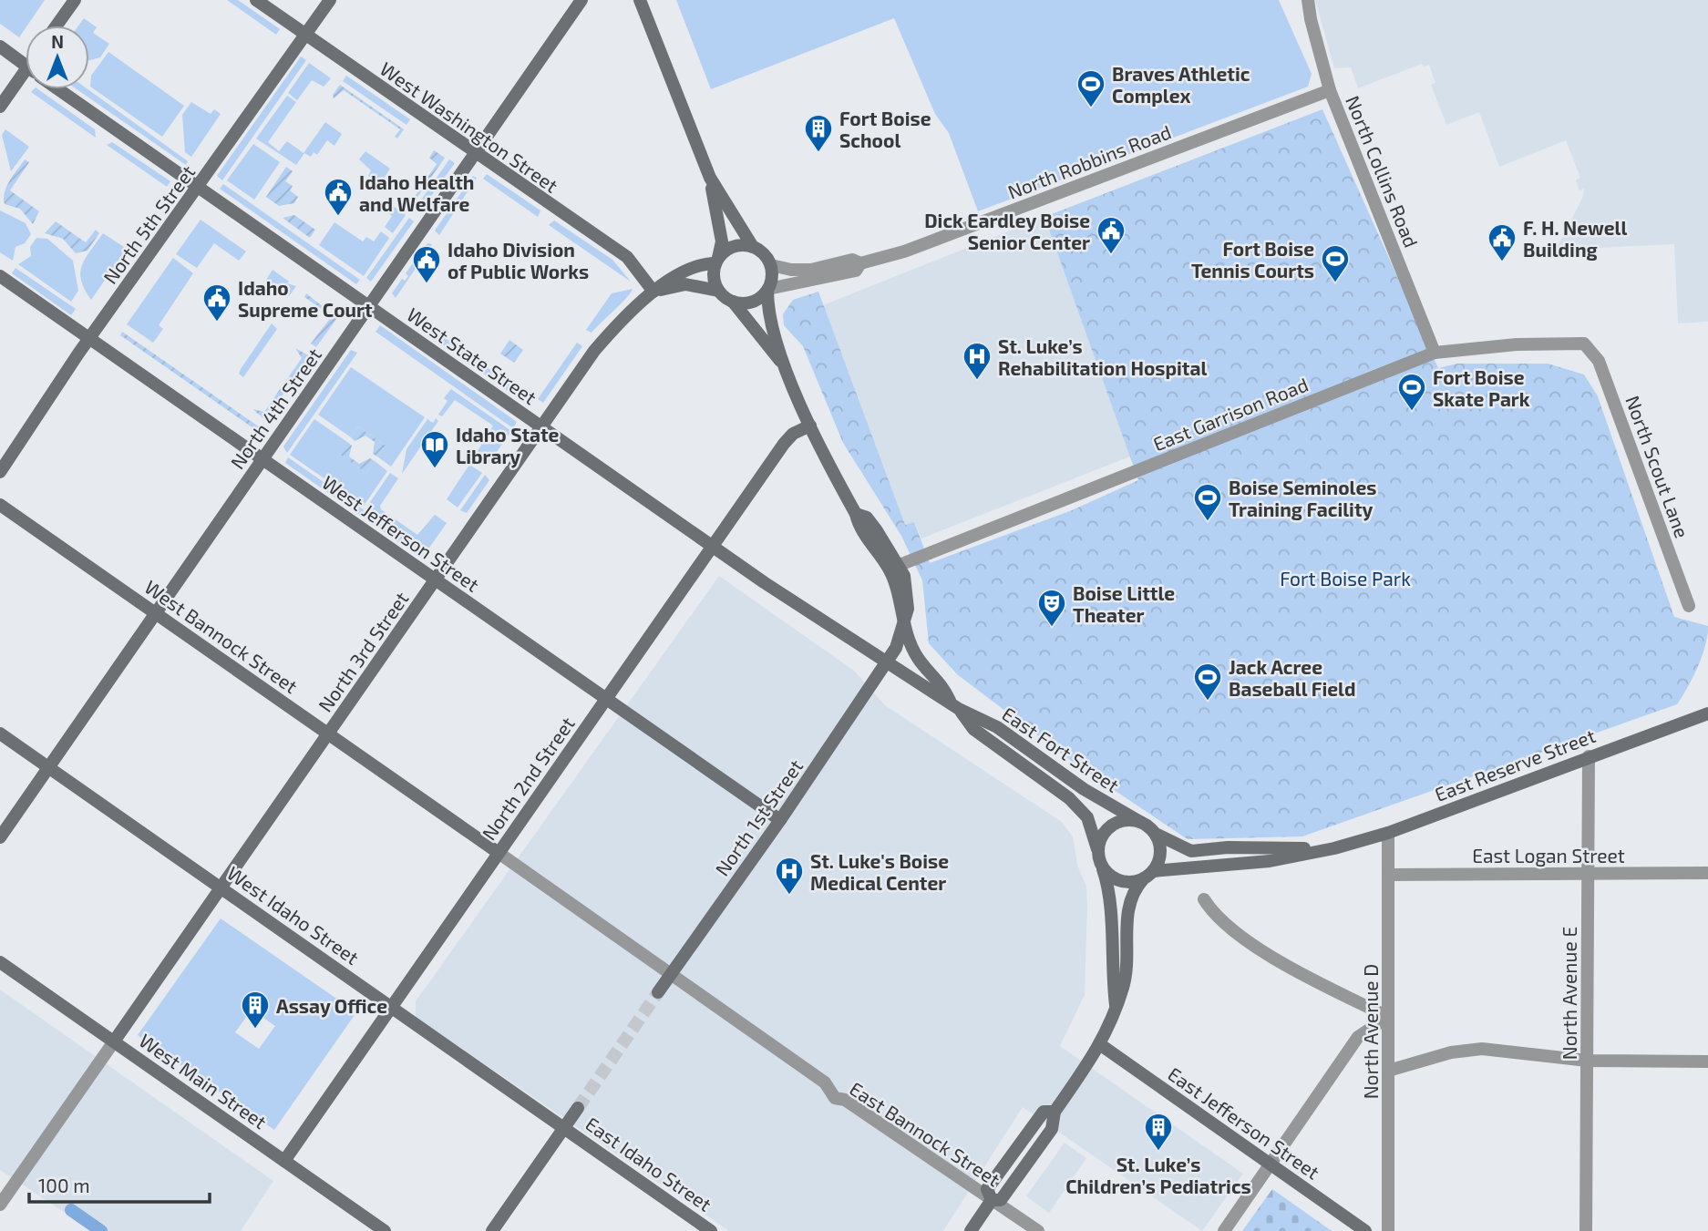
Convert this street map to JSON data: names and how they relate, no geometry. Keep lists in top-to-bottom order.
{
  "streets": {
    "street": [
      "West Washington Street",
      "North Robbins Road",
      "North Collins Road",
      "North 5th Street",
      "West State Street",
      "North 4th Street",
      "East Garrison Road",
      "North Scout Lane",
      "West Jefferson Street",
      "West Bannock Street",
      "North 3rd Street",
      "East Fort Street",
      "East Reserve Street",
      "North 2nd Street",
      "North 1st Street",
      "East Logan Street",
      "West Idaho Street",
      "North Avenue E",
      "North Avenue D",
      "West Main Street",
      "East Jefferson Street",
      "East Bannock Street",
      "East Idaho Street"
    ]
  },
  "crossings": [
    ["West Washington Street", "North 5th Street"],
    ["West Washington Street", "North 4th Street"],
    ["West Washington Street", "North 3rd Street"],
    ["North Robbins Road", "North Collins Road"],
    ["North Robbins Road", "North 3rd Street"],
    ["North Collins Road", "East Garrison Road"],
    ["North 5th Street", "West State Street"],
    ["North 5th Street", "West Jefferson Street"],
    ["West State Street", "North 4th Street"],
    ["West State Street", "North 3rd Street"],
    ["West State Street", "East Fort Street"],
    ["West State Street", "North 2nd Street"],
    ["West State Street", "North 1st Street"],
    ["North 4th Street", "West Jefferson Street"],
    ["North 4th Street", "West Bannock Street"],
    ["North 4th Street", "West Idaho Street"],
    ["East Garrison Road", "North Scout Lane"],
    ["West Jefferson Street", "North 3rd Street"],
    ["West Jefferson Street", "North 2nd Street"],
    ["West Jefferson Street", "North 1st Street"],
    ["West Bannock Street", "North 3rd Street"],
    ["West Bannock Street", "North 2nd Street"],
    ["West Bannock Street", "North 1st Street"],
    ["West Bannock Street", "East Bannock Street"],
    ["North 3rd Street", "West Idaho Street"],
    ["North 3rd Street", "West Main Street"],
    ["East Fort Street", "East Reserve Street"],
    ["East Fort Street", "North 1st Street"],
    ["East Reserve Street", "North Avenue E"],
    ["East Reserve Street", "North Avenue D"],
    ["North 2nd Street", "West Idaho Street"],
    ["North 2nd Street", "West Main Street"],
    ["North 1st Street", "East Bannock Street"],
    ["East Logan Street", "North Avenue E"],
    ["East Logan Street", "North Avenue D"],
    ["West Idaho Street", "East Idaho Street"]
  ],
  "parks": ["Fort Boise Park"],
  "places": {
    "sports": [
      "Braves Athletic Complex",
      "Fort Boise Tennis Courts",
      "Fort Boise Skate Park",
      "Boise Seminoles Training Facility",
      "Jack Acree Baseball Field"
    ],
    "building": ["Fort Boise School", "Assay Office", "St. Luke’s Children’s Pediatrics"],
    "public building": [
      "Idaho Health and Welfare",
      "Dick Eardley Boise Senior Center",
      "F. H. Newell Building",
      "Idaho Division of Public Works",
      "Idaho Supreme Court"
    ],
    "hospital": ["St. Luke’s Rehabilitation Hospital", "St. Luke's Boise Medical Center"],
    "library": ["Idaho State Library"],
    "theatre": ["Boise Little Theater"]
  },
  "scale_bar": "100 m",
  "north": "top"
}
